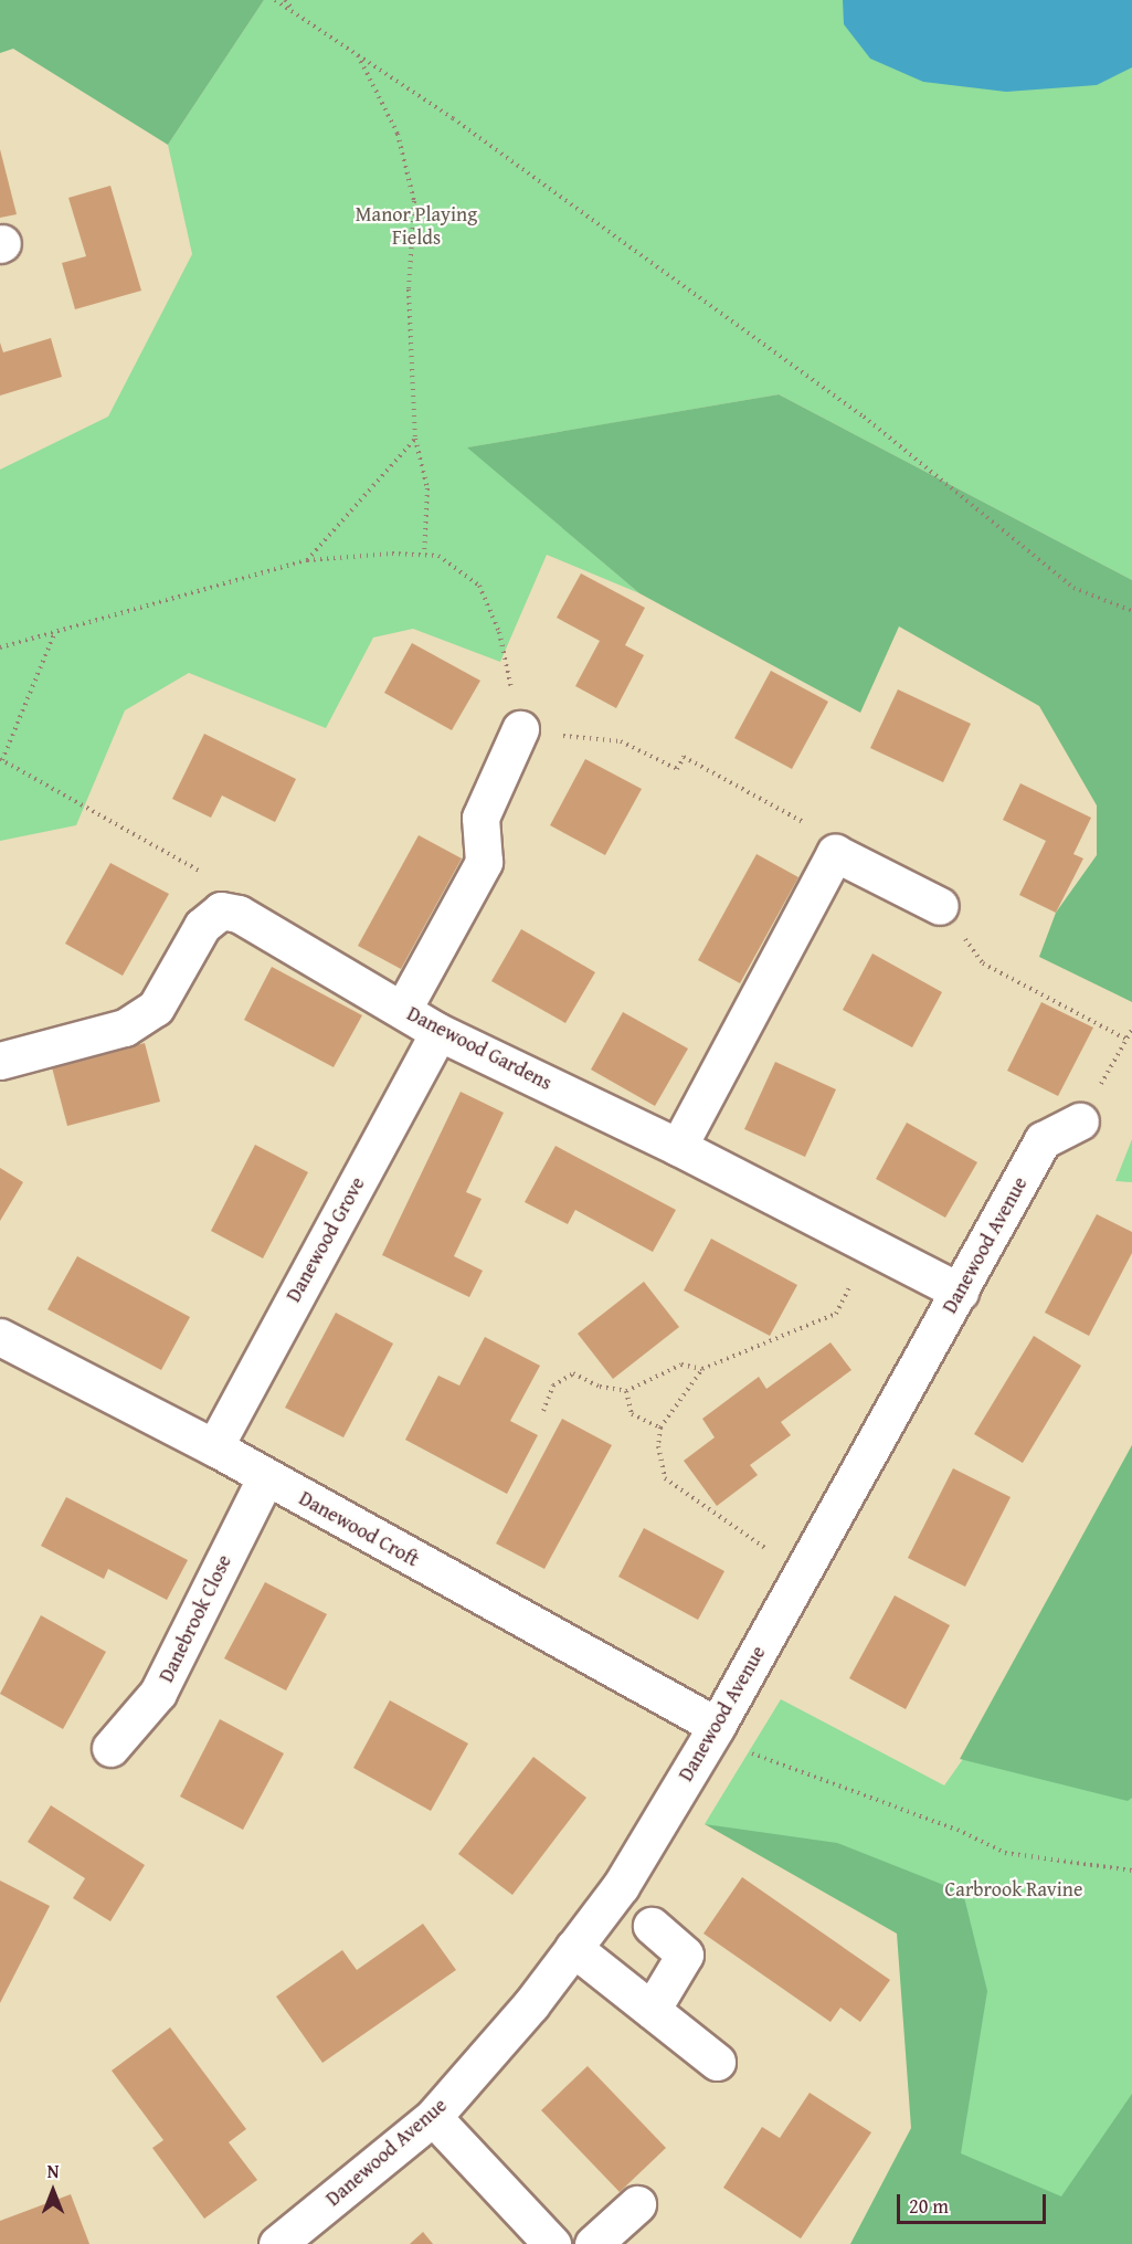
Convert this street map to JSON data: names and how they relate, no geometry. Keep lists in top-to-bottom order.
{
  "streets": {
    "street": [
      "Danewood Gardens",
      "Danewood Grove",
      "Danewood Avenue",
      "Danewood Croft",
      "Danebrook Close"
    ]
  },
  "crossings": [
    ["Danewood Gardens", "Danewood Grove"],
    ["Danewood Gardens", "Danewood Avenue"],
    ["Danewood Grove", "Danewood Croft"],
    ["Danewood Avenue", "Danewood Croft"],
    ["Danewood Croft", "Danebrook Close"]
  ],
  "parks": ["Manor Playing Fields", "Carbrook Ravine"],
  "scale_bar": "20 m",
  "north": "top"
}
